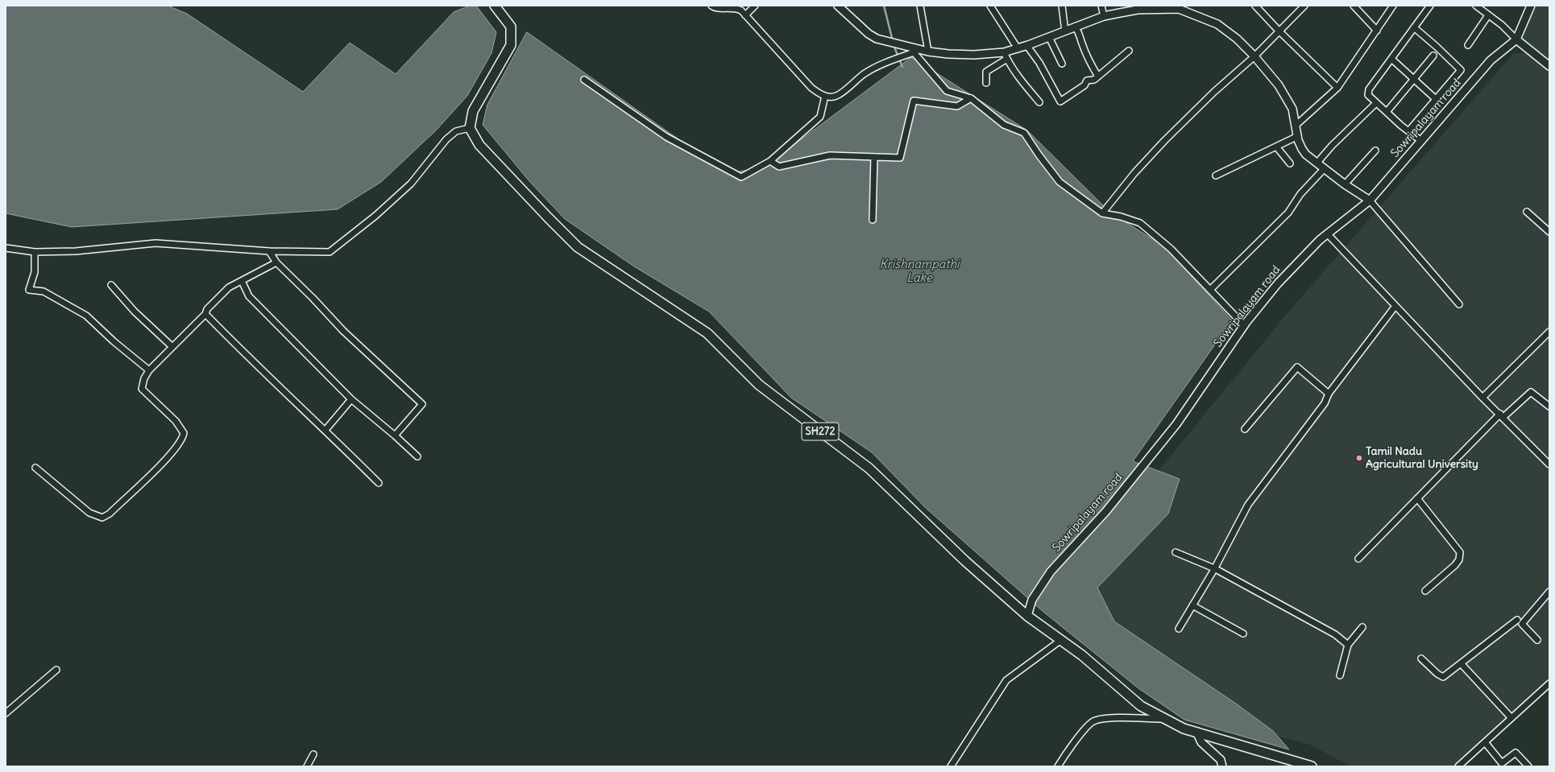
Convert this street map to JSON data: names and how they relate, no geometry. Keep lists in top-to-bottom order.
{
  "streets": {
    "main road": ["SH272"],
    "street": ["Sowripalayam road"]
  },
  "crossings": [
    ["Sowripalayam road", "SH272"]
  ],
  "water": ["Krishnampathi Lake"],
  "places": ["Tamil Nadu Agricultural University"]
}
